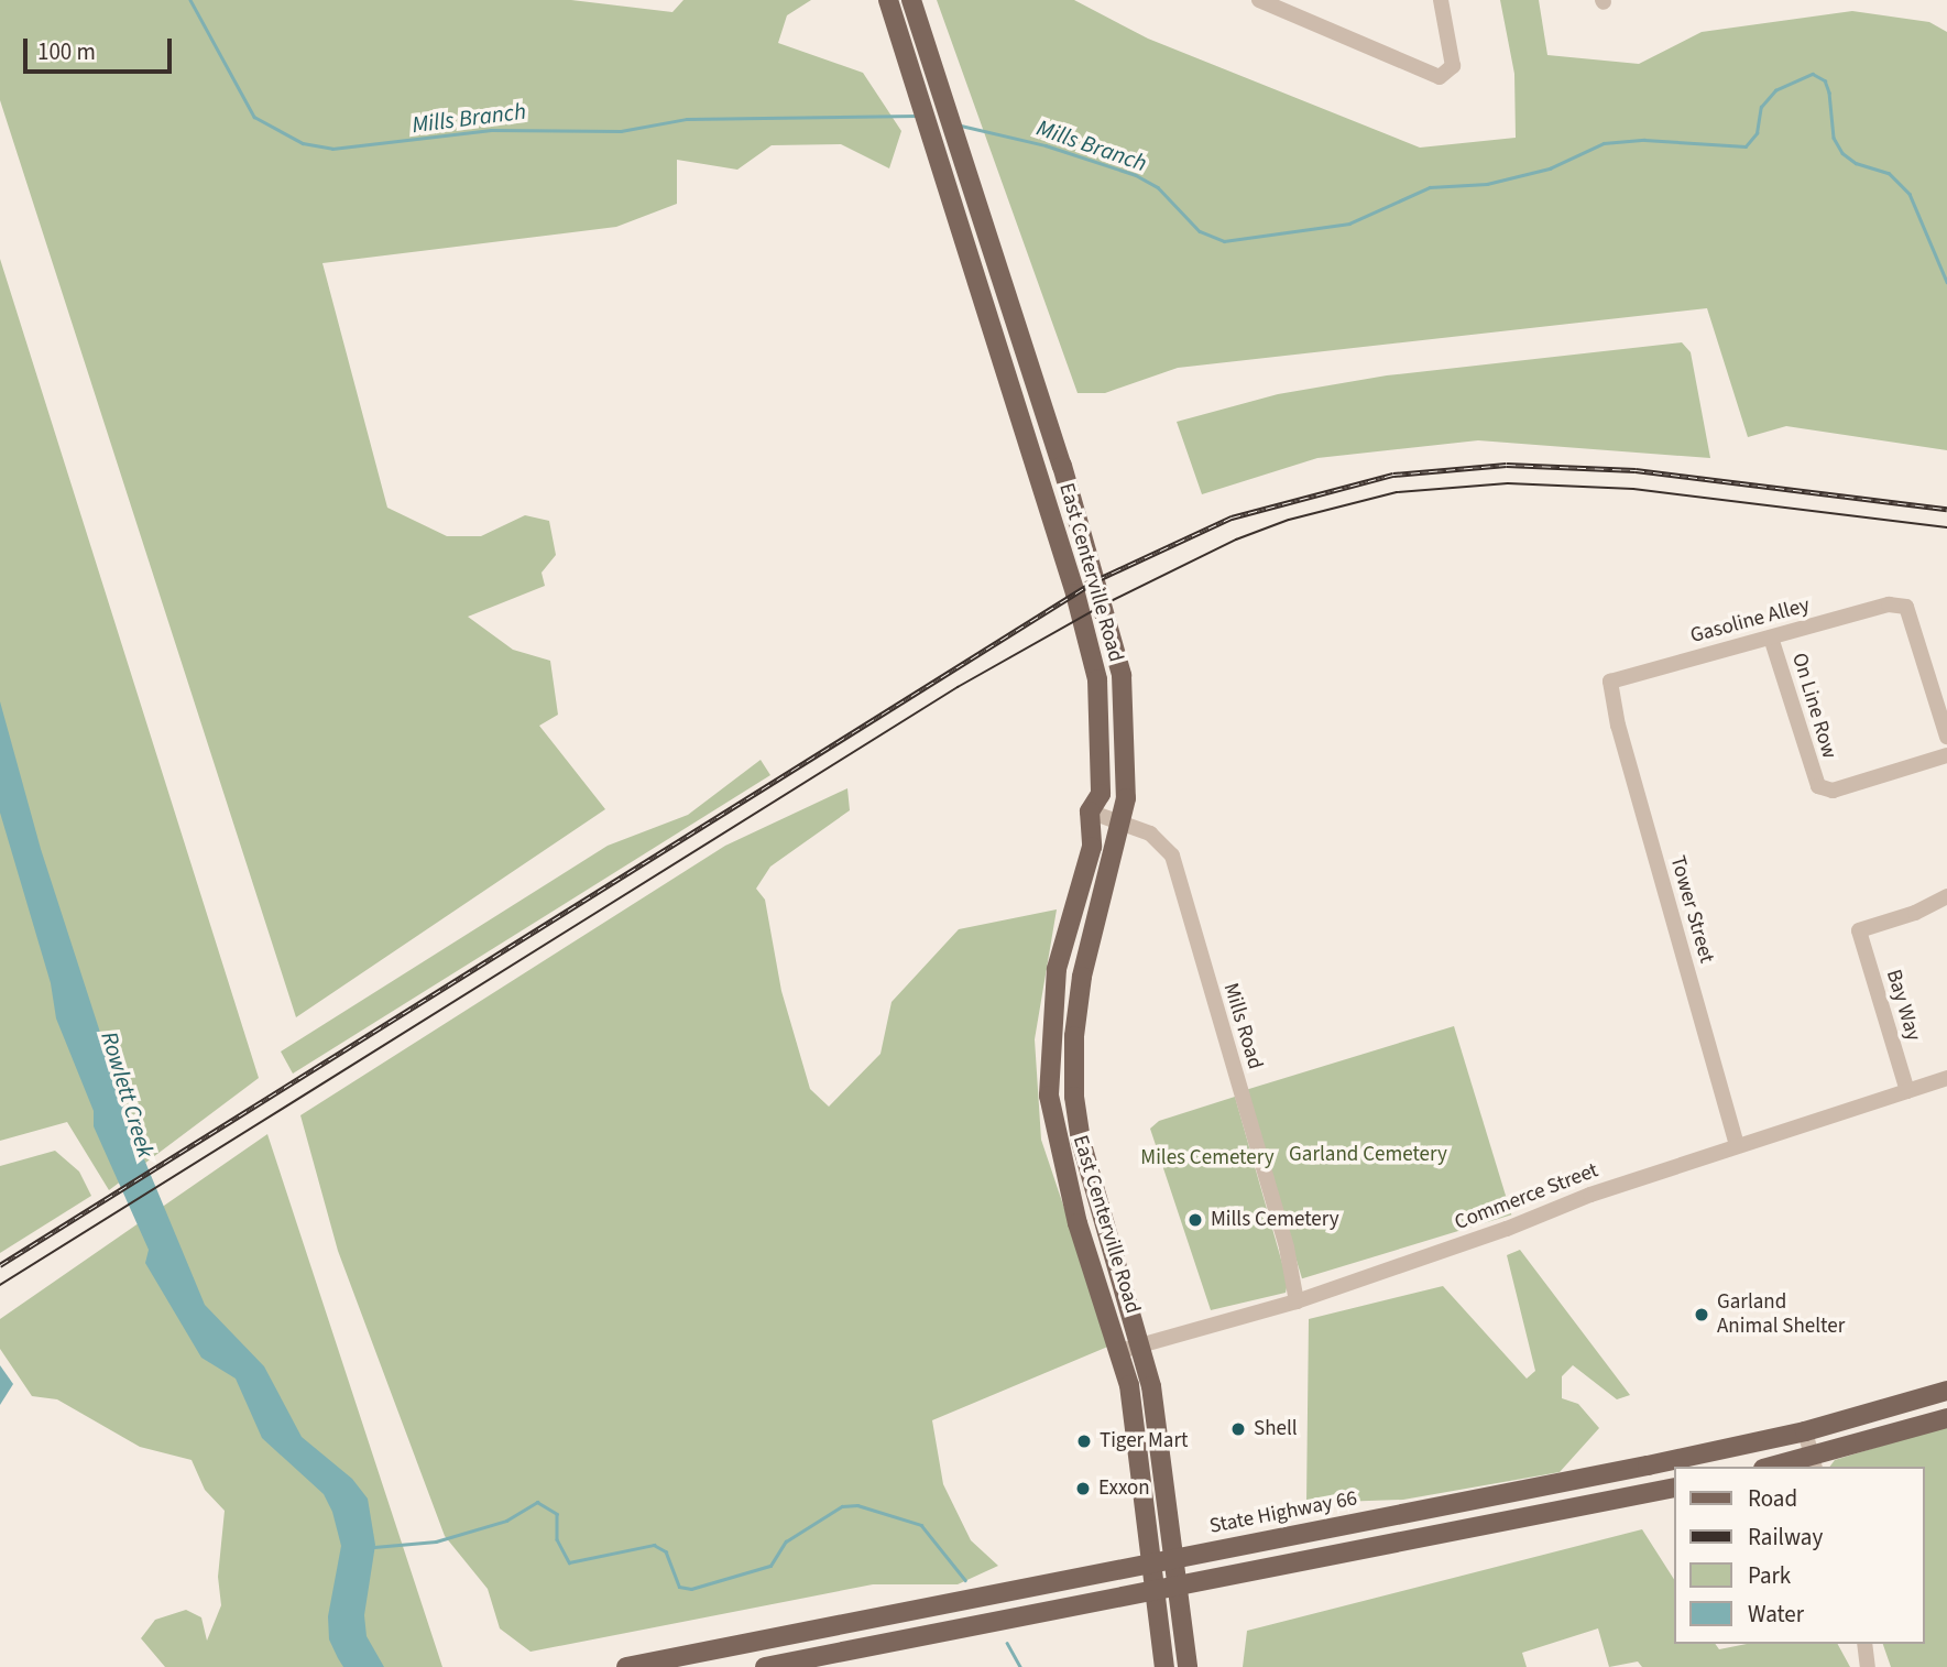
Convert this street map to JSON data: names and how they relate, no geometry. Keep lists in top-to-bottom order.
{
  "streets": {
    "main road": ["East Centerville Road", "State Highway 66"],
    "street": [
      "Gasoline Alley",
      "On Line Row",
      "Tower Street",
      "Bay Way",
      "Mills Road",
      "Commerce Street"
    ]
  },
  "crossings": [
    ["East Centerville Road", "Mills Road"],
    ["East Centerville Road", "Commerce Street"],
    ["East Centerville Road", "State Highway 66"],
    ["Gasoline Alley", "On Line Row"],
    ["Gasoline Alley", "Tower Street"],
    ["Tower Street", "Commerce Street"],
    ["Bay Way", "Commerce Street"],
    ["Mills Road", "Commerce Street"]
  ],
  "water": ["Mills Branch", "Rowlett Creek"],
  "parks": ["Garland Cemetery", "Miles Cemetery"],
  "places": [
    "Mills Cemetery",
    "Garland Animal Shelter",
    "Shell",
    "Tiger Mart",
    "Exxon"
  ],
  "legend": [
    "Road",
    "Railway",
    "Park",
    "Water"
  ],
  "scale_bar": "100 m"
}
